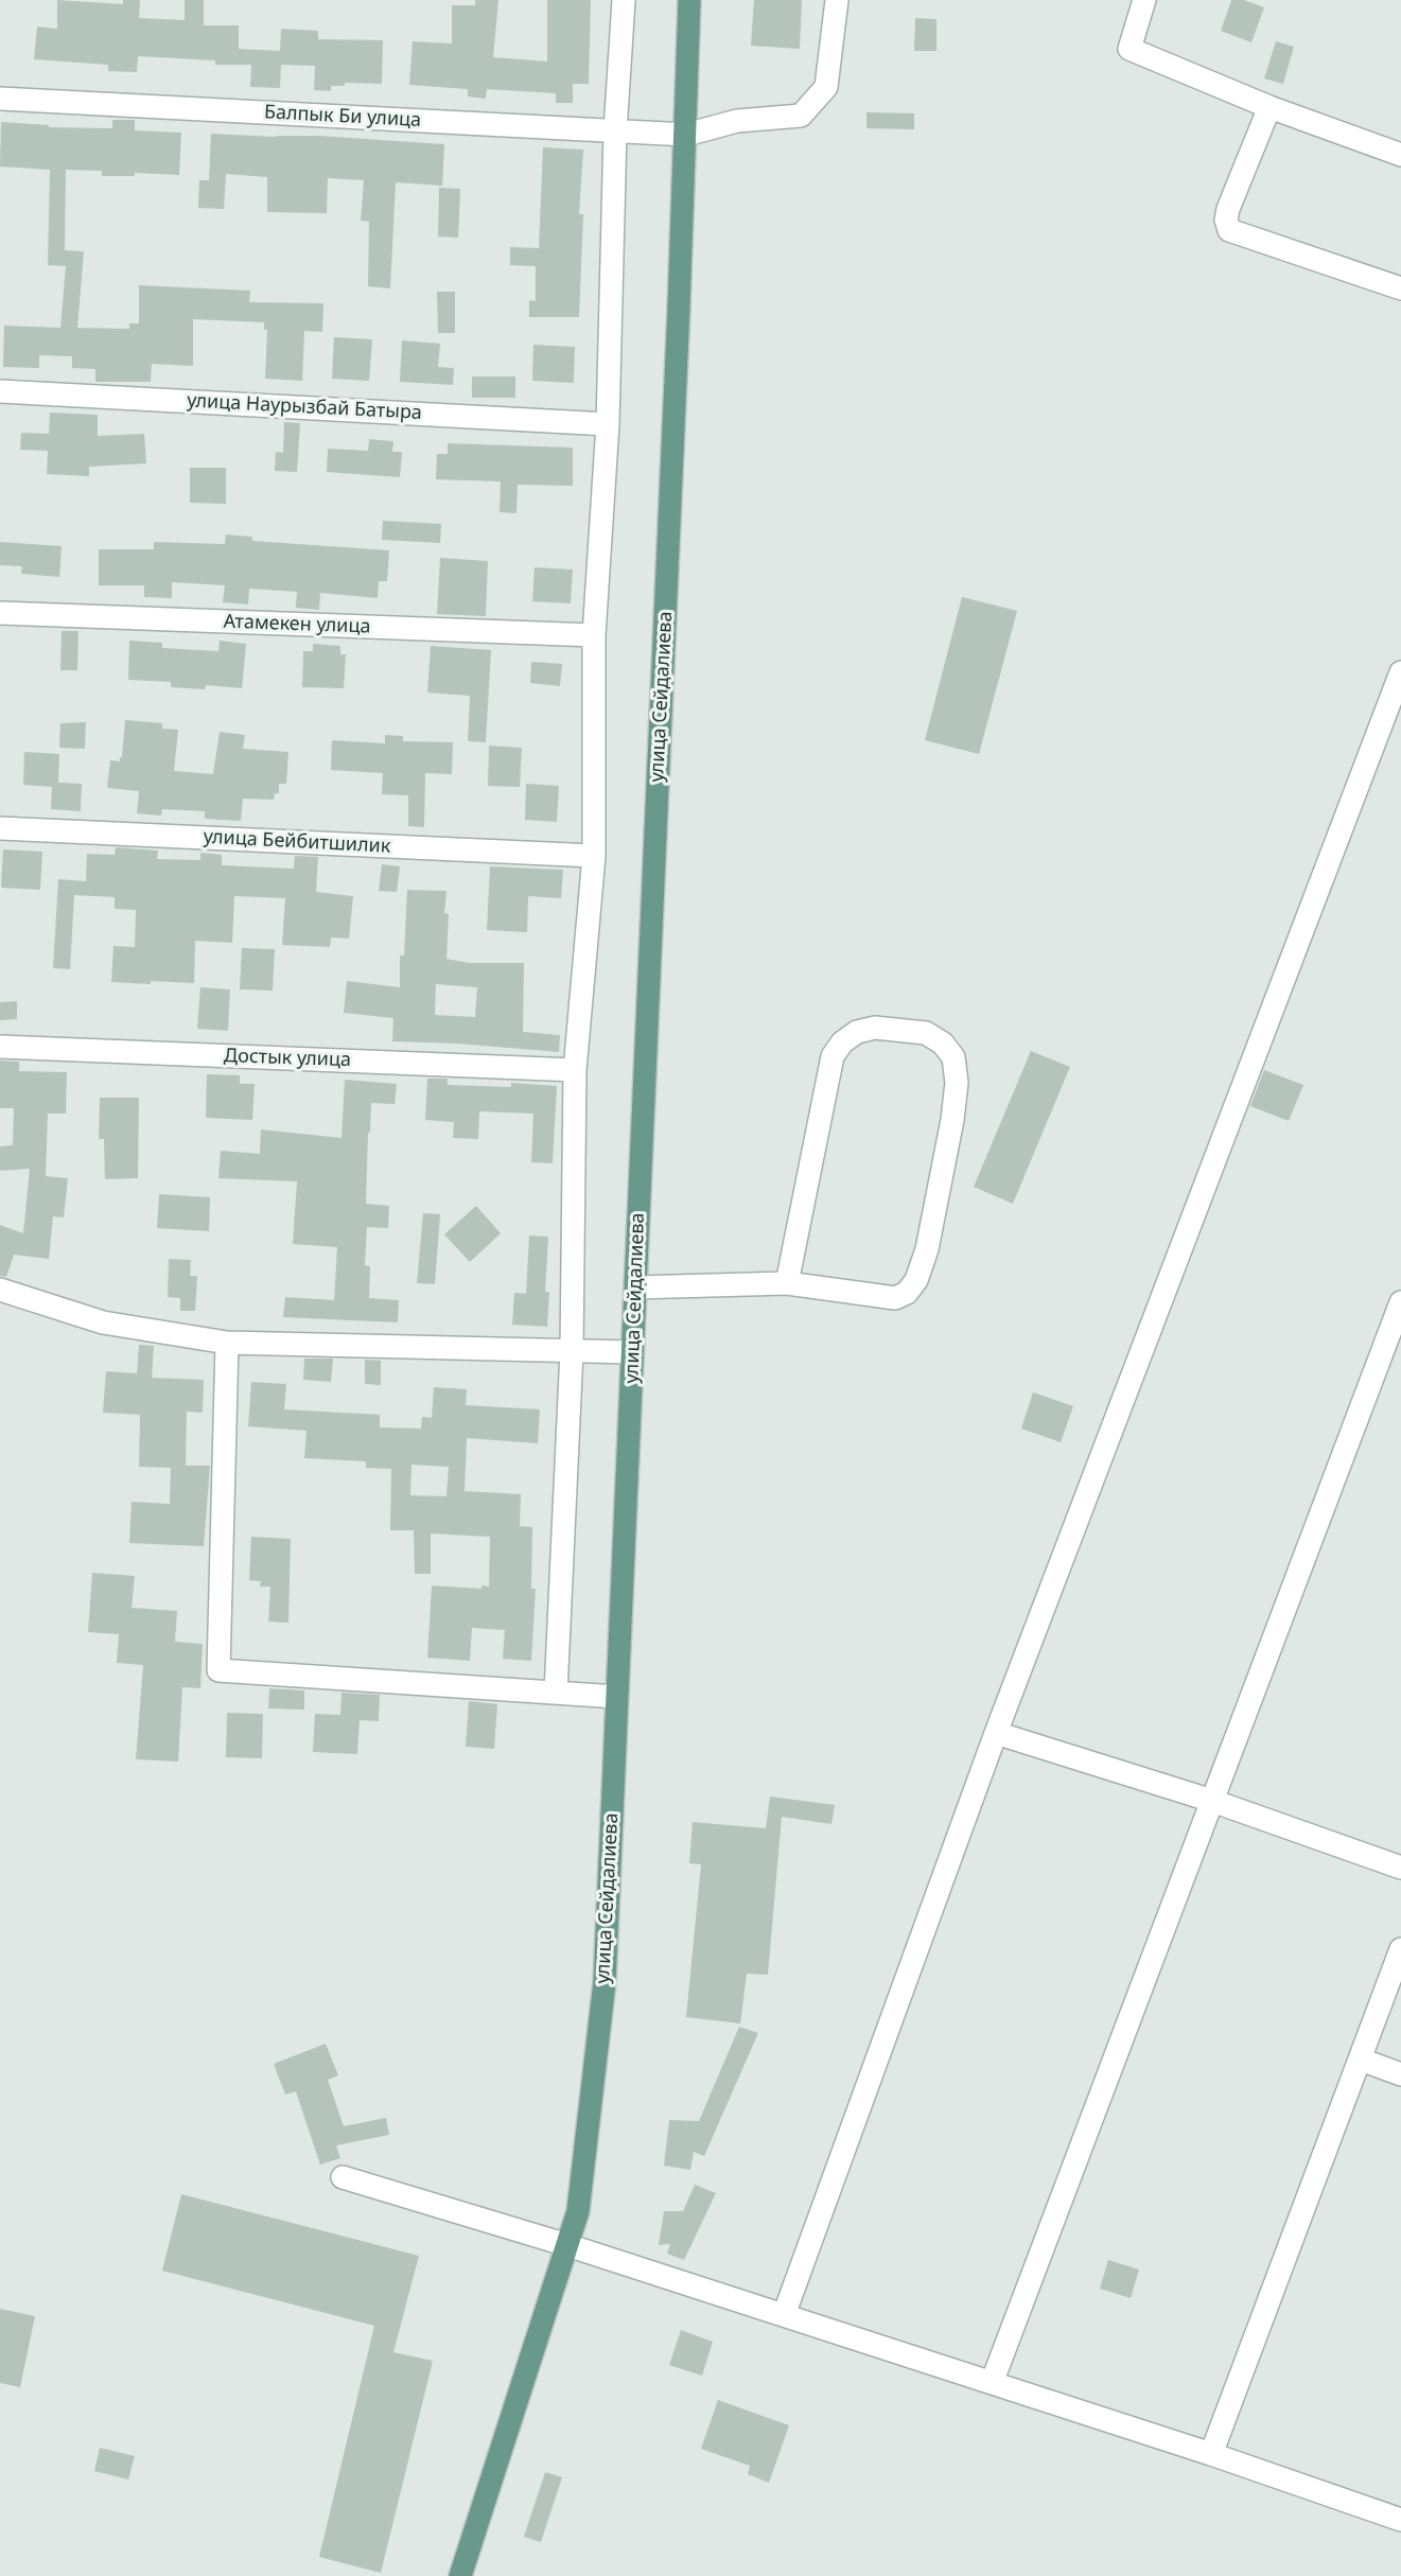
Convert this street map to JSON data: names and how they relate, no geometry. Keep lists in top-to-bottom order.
{
  "streets": {
    "main road": ["улица Сейдалиева"],
    "street": [
      "Балпык Би улица",
      "улица Наурызбай Батыра",
      "Атамекен улица",
      "улица Бейбитшилик",
      "Достык улица"
    ]
  },
  "crossings": [
    ["Балпык Би улица", "улица Сейдалиева"]
  ]
}
